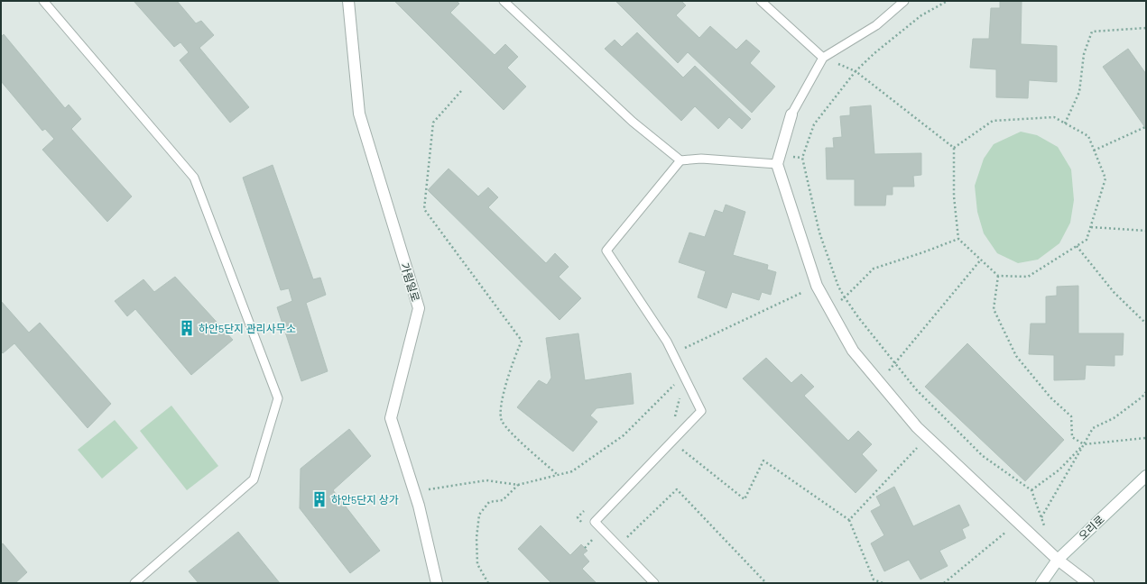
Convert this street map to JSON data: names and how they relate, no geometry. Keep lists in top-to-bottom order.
{
  "streets": {
    "street": ["가림일로", "오리로"]
  },
  "places": {
    "building": ["하안5단지 관리사무소", "하안5단지 상가"]
  }
}
